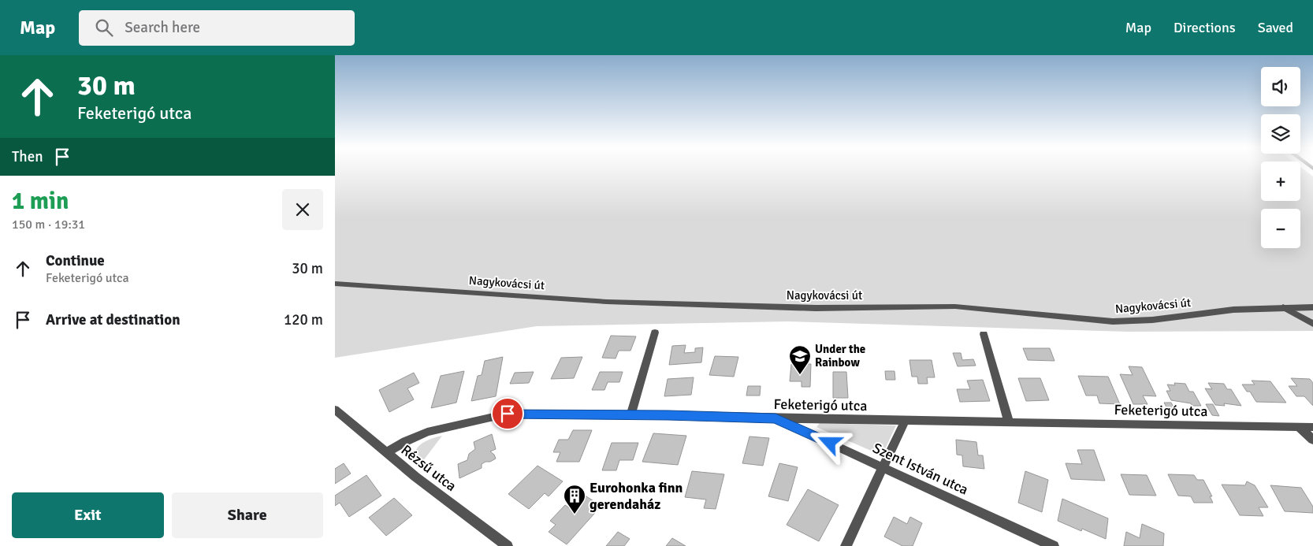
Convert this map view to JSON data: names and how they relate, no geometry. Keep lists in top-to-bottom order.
{
  "streets": {
    "street": [
      "Nagykovácsi út",
      "Feketerigó utca",
      "Rézsű utca",
      "Szent István utca"
    ]
  },
  "crossings": [
    ["Feketerigó utca", "Rézsű utca"],
    ["Feketerigó utca", "Szent István utca"]
  ],
  "places": {
    "school or university": ["Under the Rainbow"],
    "building": ["Eurohonka finn gerendaház"]
  },
  "page": {
    "header": "Map",
    "search": "Search here",
    "nav": ["Map", "Directions", "Saved"],
    "turn": ["30 m", "Feketerigó utca"],
    "map_buttons": ["+", "−"],
    "then": "Then",
    "heading": ["1 min", "150 m · 19:31"],
    "list": [
      {
        "name": "Continue",
        "note": "Feketerigó utca",
        "value": "30 m"
      },
      {
        "name": "Arrive at destination",
        "value": "120 m"
      }
    ],
    "buttons": ["Exit", "Share"]
  }
}
